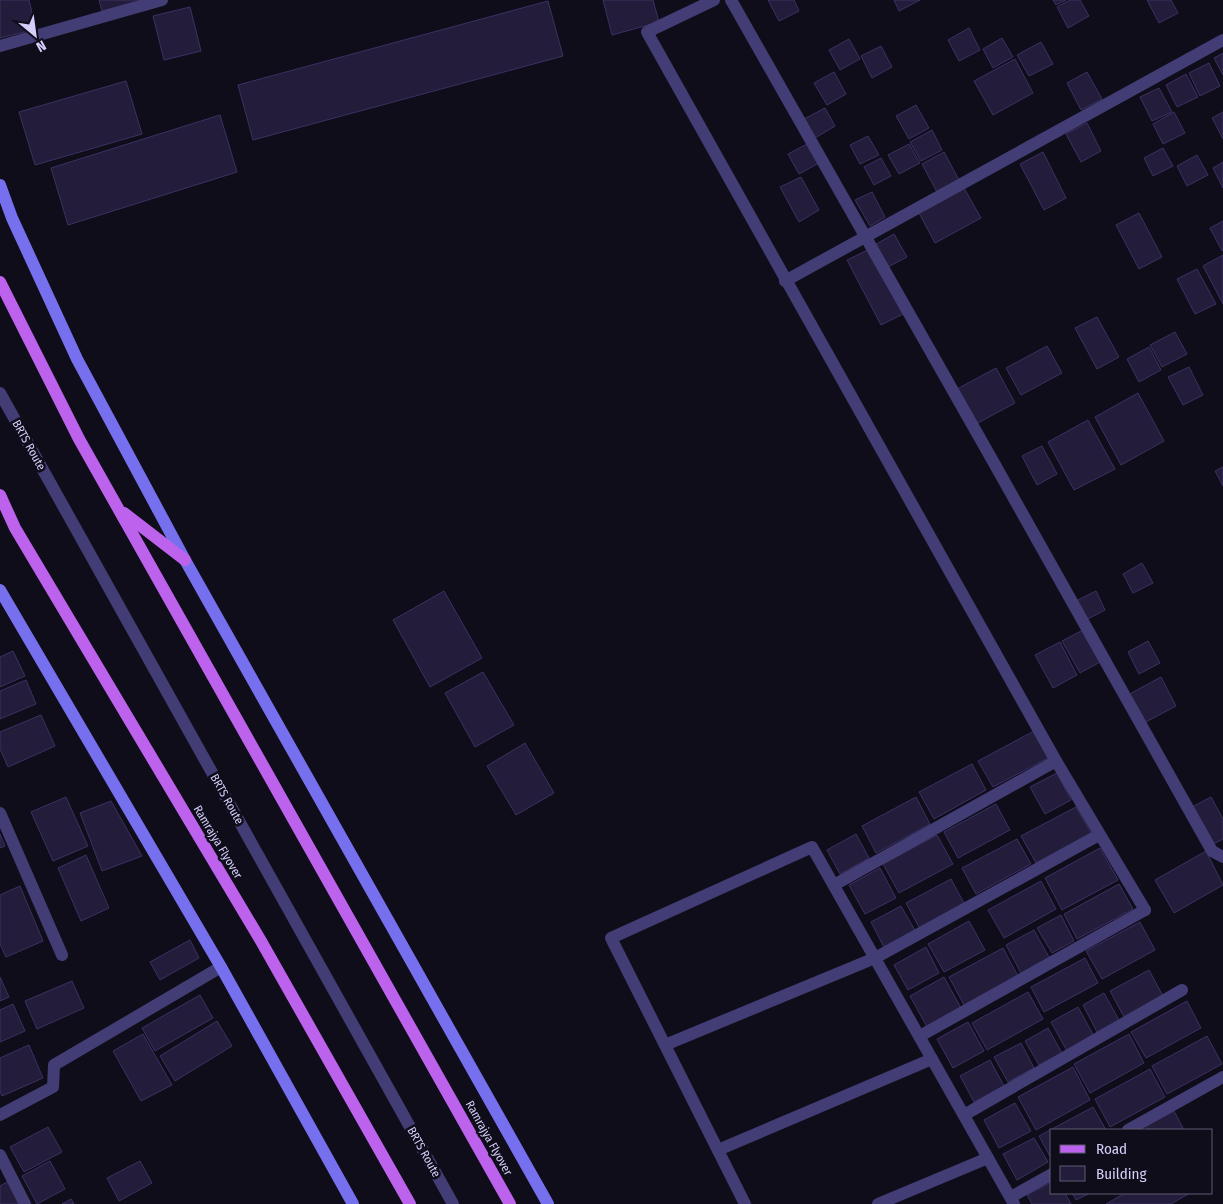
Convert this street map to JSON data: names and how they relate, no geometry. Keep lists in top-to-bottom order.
{
  "streets": {
    "main road": ["Ramrajya Flyover"],
    "street": ["BRTS Route"]
  },
  "legend": ["Road", "Building"],
  "north": "bottom right"
}
